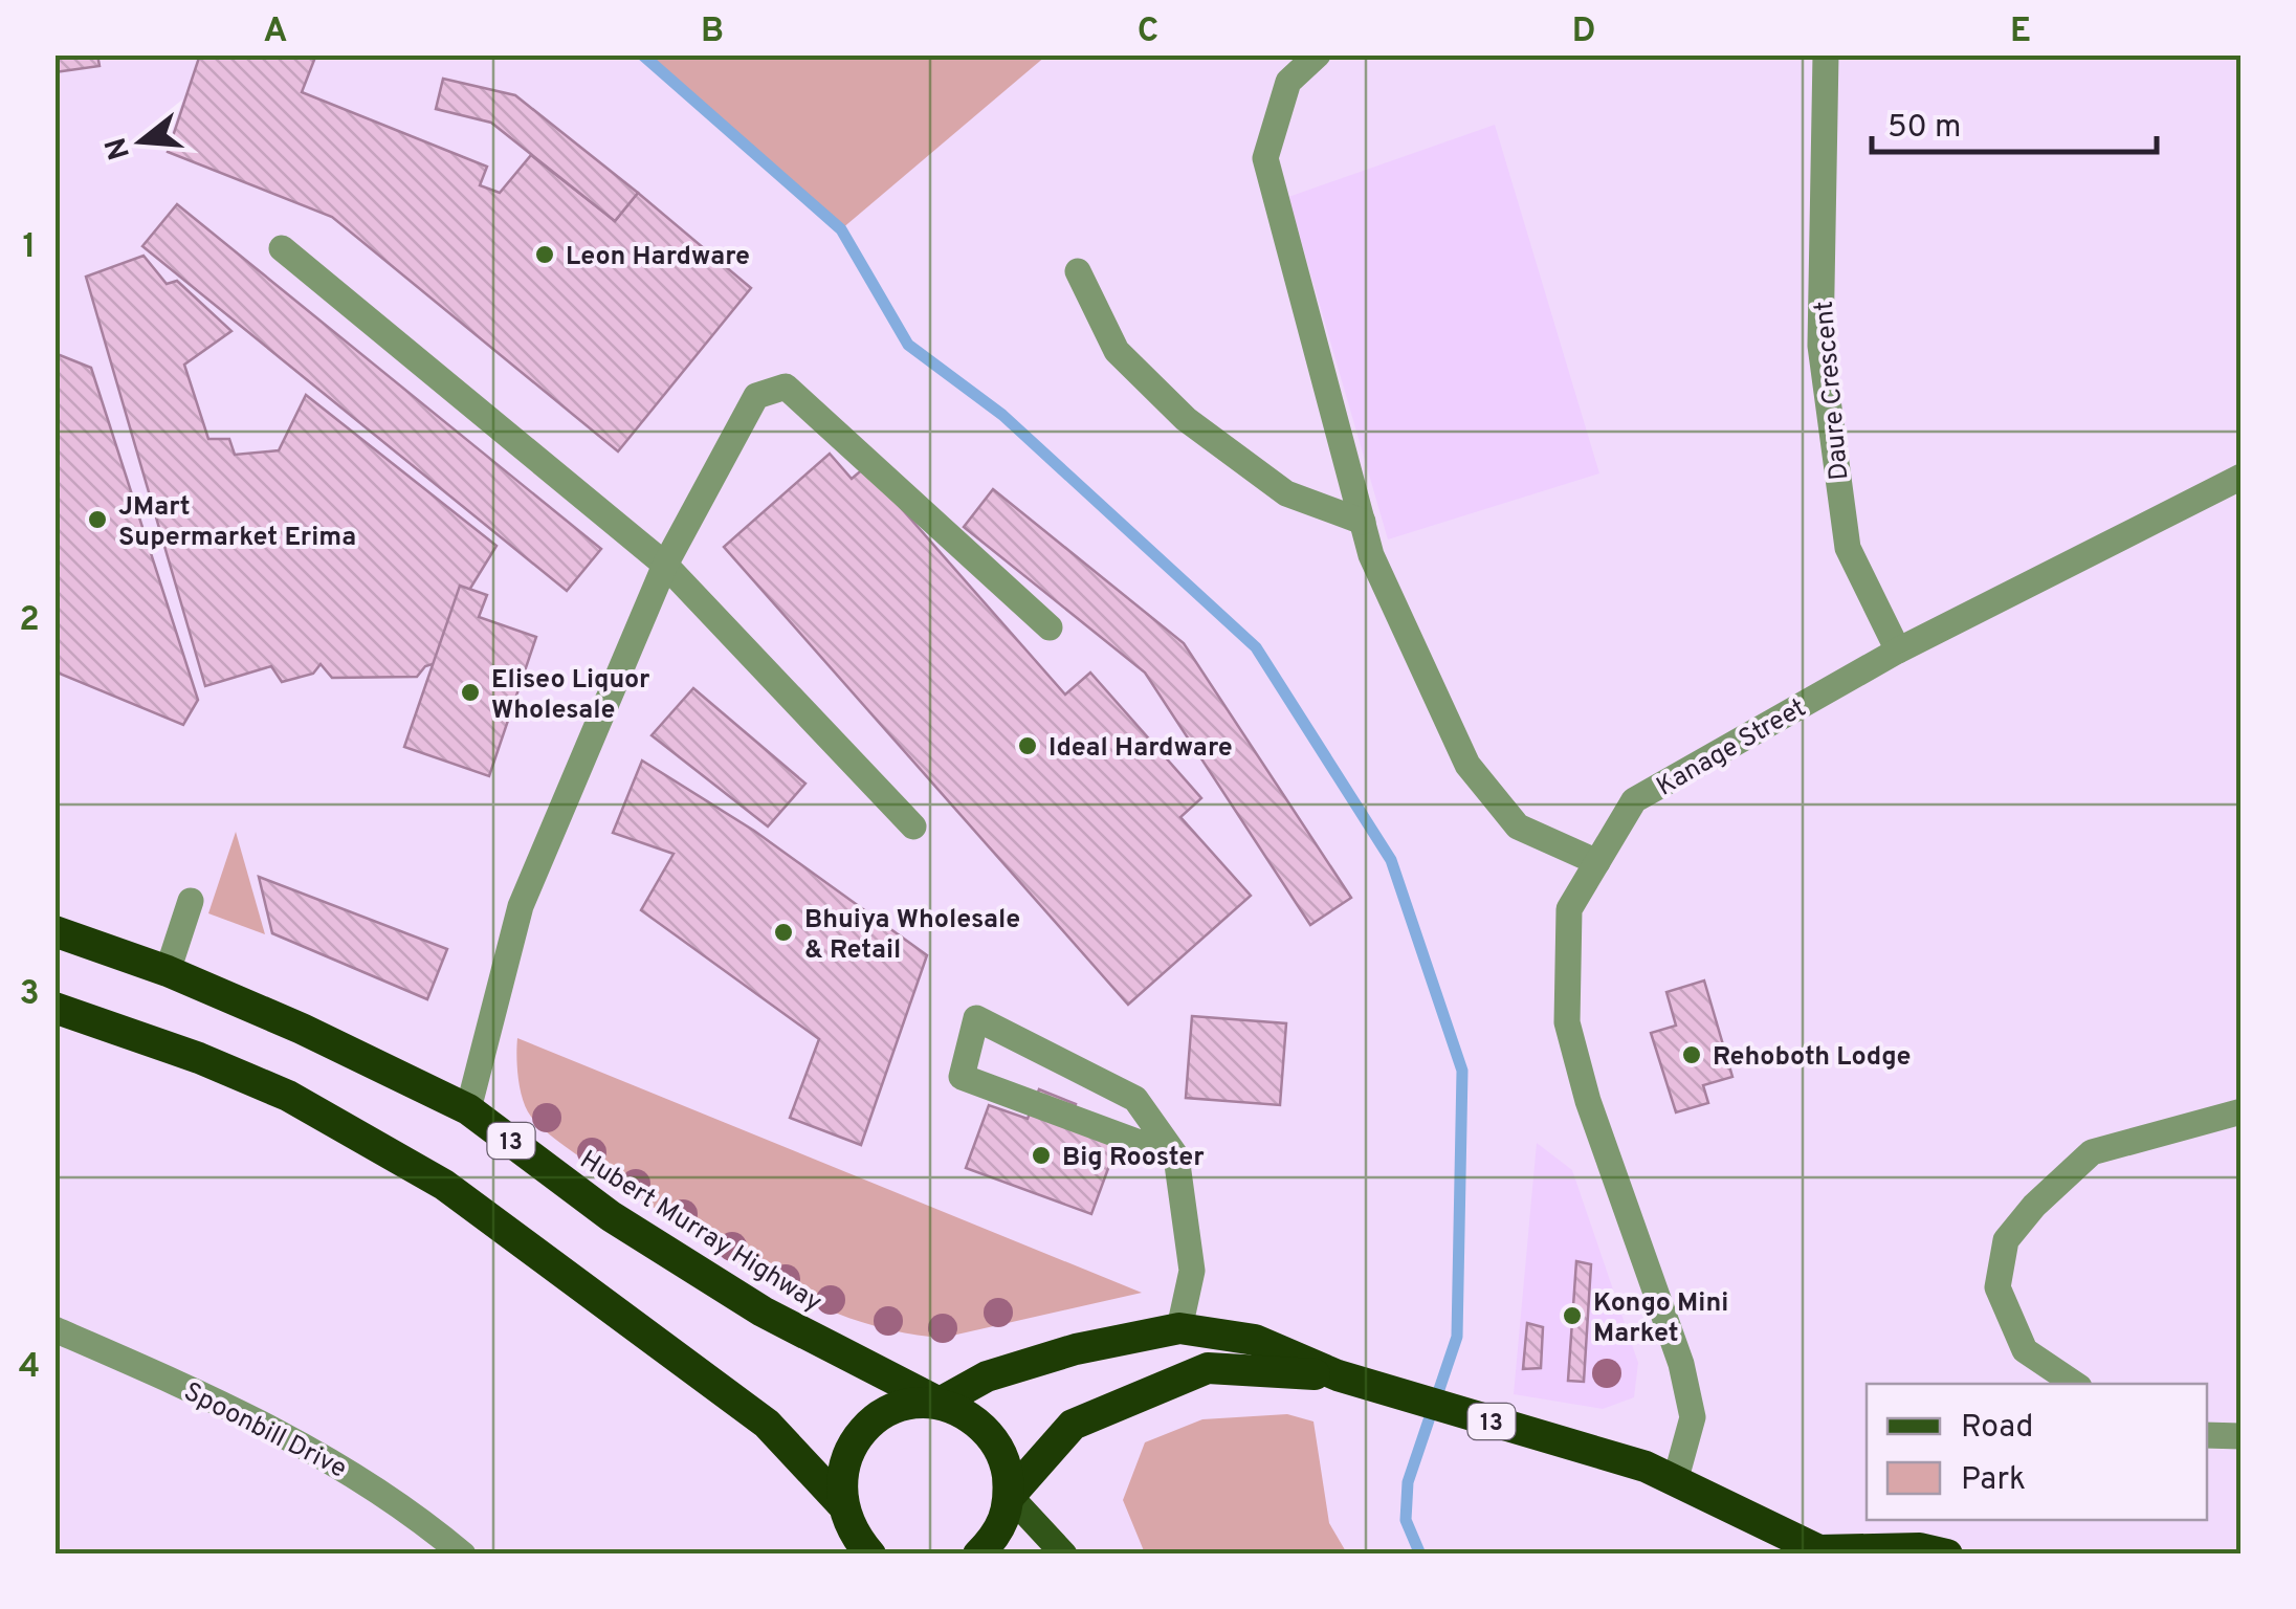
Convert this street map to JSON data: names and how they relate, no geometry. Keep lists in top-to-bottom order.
{
  "streets": {
    "highway": ["13", "Hubert Murray Highway"],
    "street": ["Daure Crescent", "Kanage Street", "Spoonbill Drive"]
  },
  "crossings": [
    ["Daure Crescent", "Kanage Street"],
    ["Kanage Street", "13"],
    ["13", "Hubert Murray Highway"]
  ],
  "places": [
    "Leon Hardware",
    "JMart Supermarket Erima",
    "Eliseo Liquor Wholesale",
    "Ideal Hardware",
    "Bhuiya Wholesale & Retail",
    "Rehoboth Lodge",
    "Big Rooster",
    "Kongo Mini Market"
  ],
  "legend": ["Road", "Park"],
  "scale_bar": "50 m",
  "north": "left",
  "grid": {
    "columns": [
      "A",
      "B",
      "C",
      "D",
      "E"
    ],
    "rows": [
      "1",
      "2",
      "3",
      "4"
    ]
  }
}
